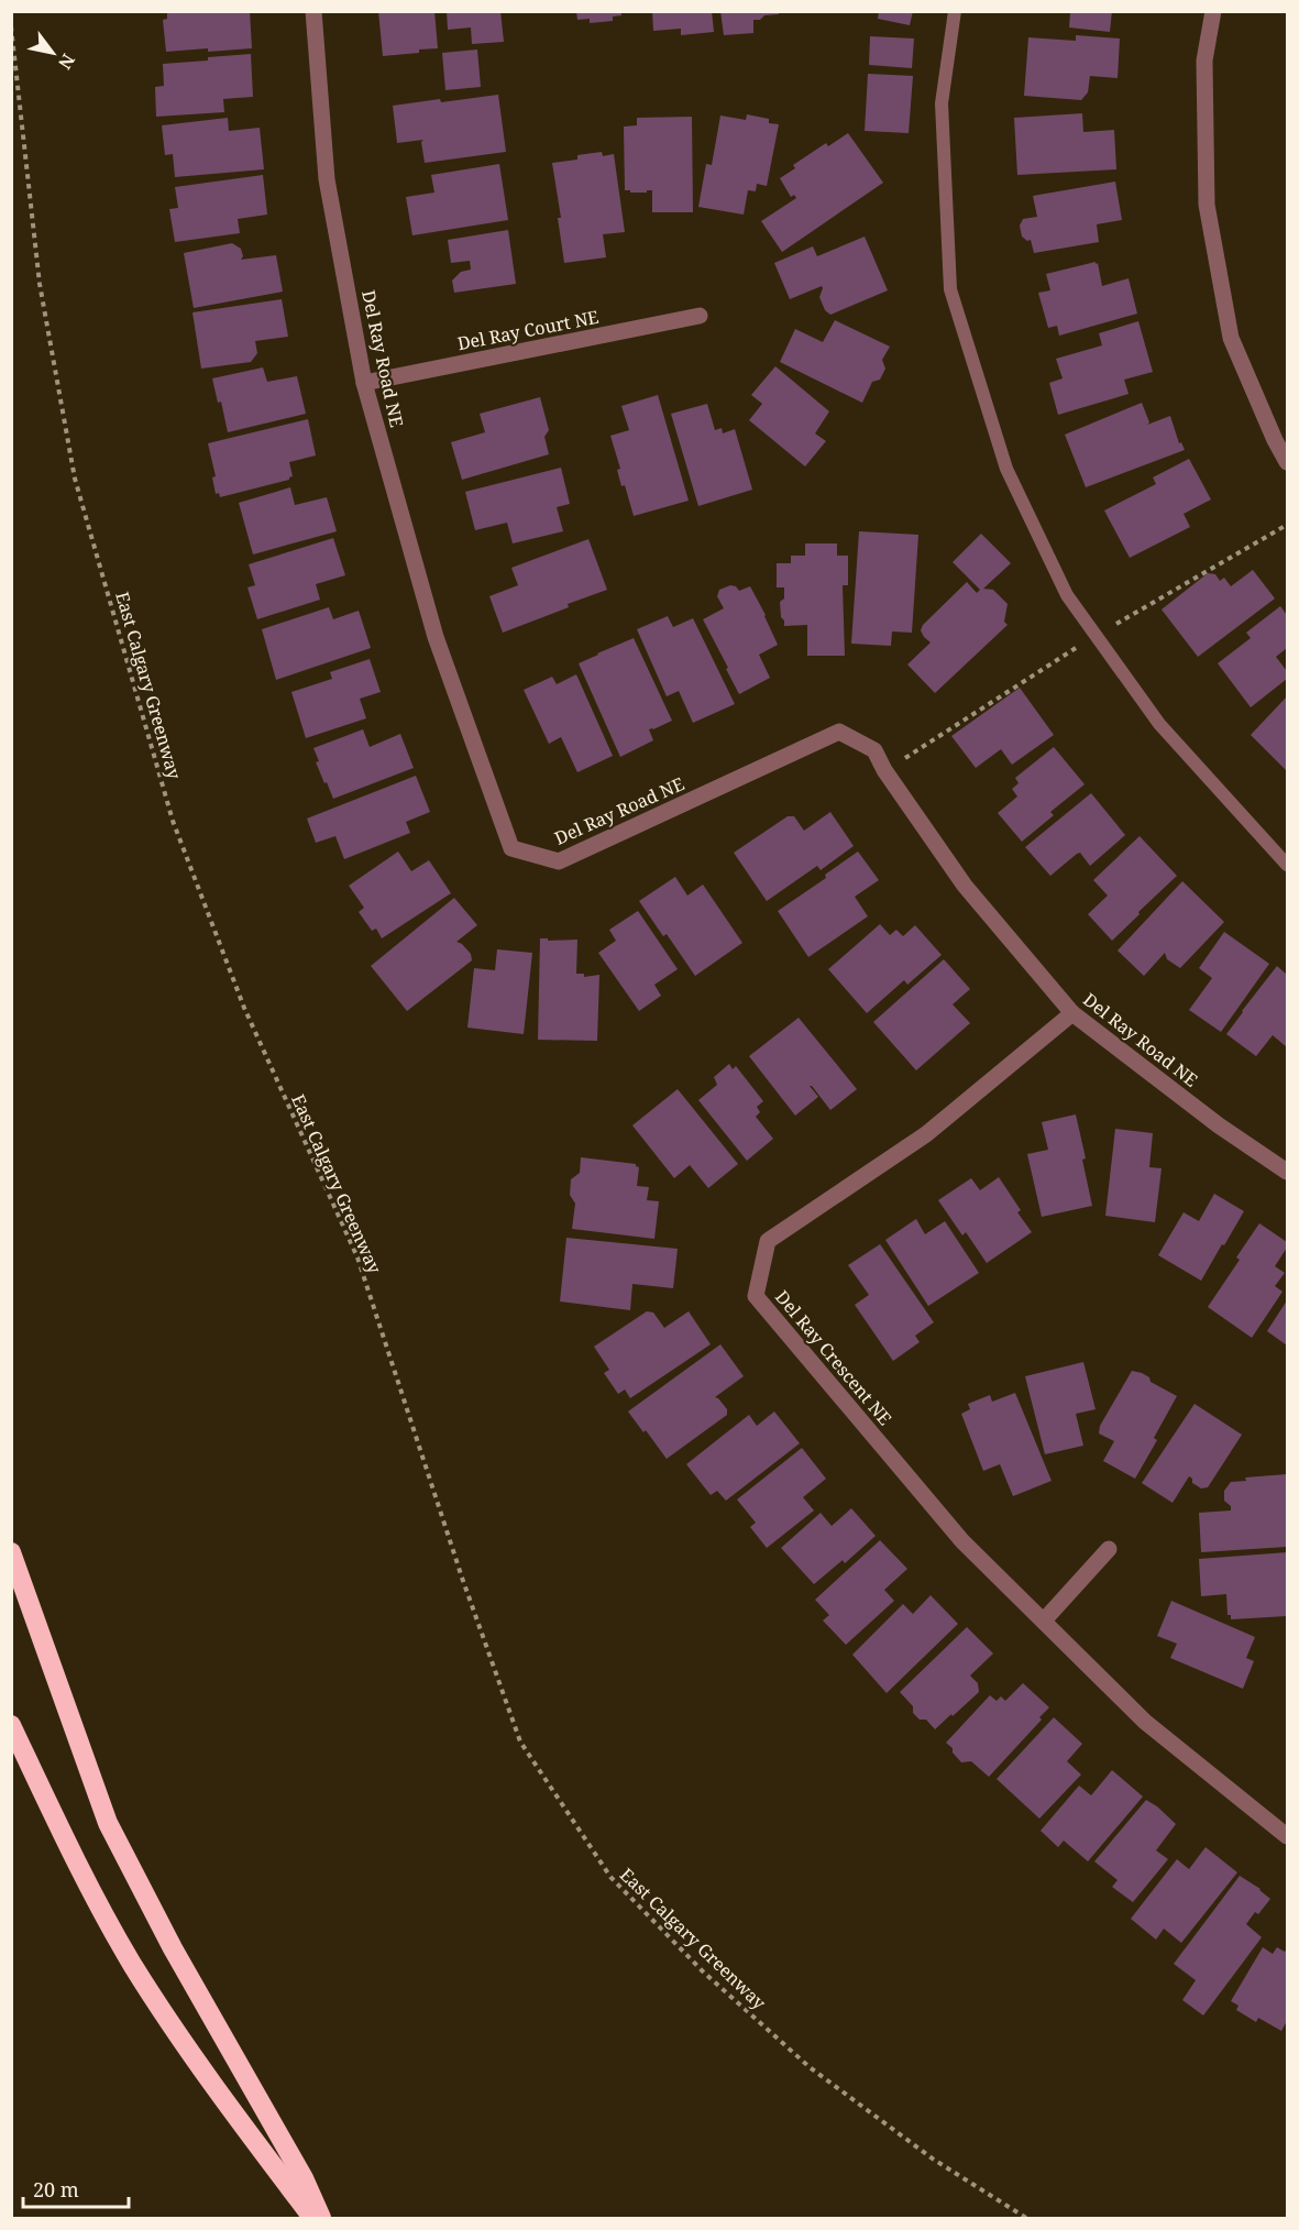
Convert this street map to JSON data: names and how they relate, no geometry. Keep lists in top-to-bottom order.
{
  "streets": {
    "street": ["Del Ray Court NE", "Del Ray Road NE", "Del Ray Crescent NE"],
    "path": ["East Calgary Greenway"]
  },
  "crossings": [
    ["Del Ray Court NE", "Del Ray Road NE"],
    ["Del Ray Road NE", "Del Ray Crescent NE"]
  ],
  "scale_bar": "20 m",
  "north": "bottom right"
}
